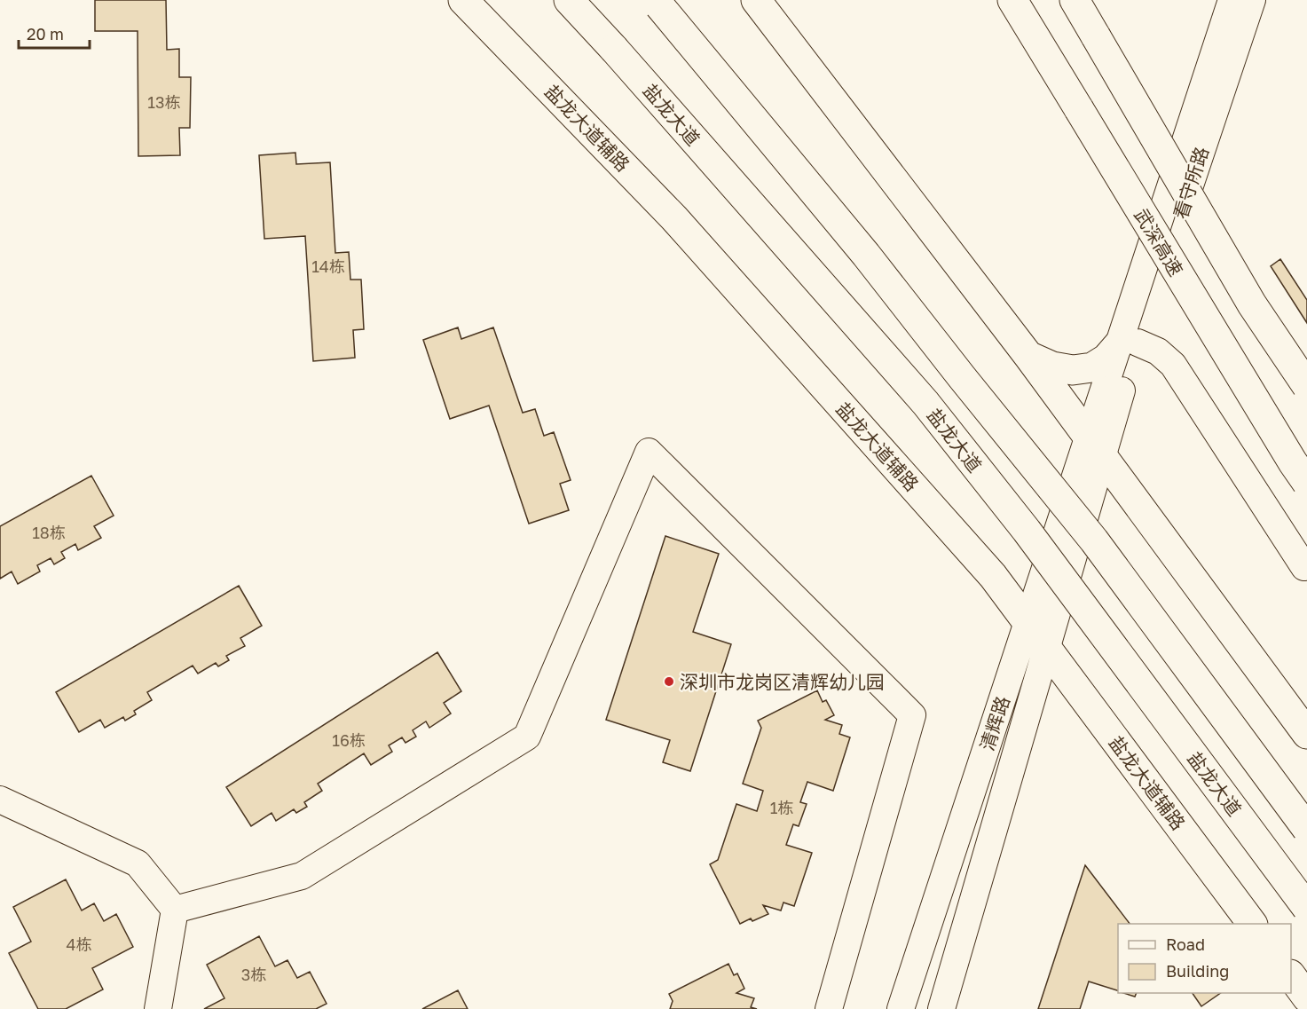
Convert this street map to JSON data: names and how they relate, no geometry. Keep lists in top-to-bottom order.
{
  "streets": {
    "main road": ["盐龙大道", "盐龙大道辅路", "武深高速"],
    "street": ["看守所路", "清辉路"]
  },
  "crossings": [
    ["盐龙大道辅路", "清辉路"],
    ["看守所路", "清辉路"]
  ],
  "places": ["深圳市龙岗区清辉幼儿园"],
  "house_numbers": [
    "13栋",
    "14栋",
    "18栋",
    "16栋",
    "1栋",
    "4栋",
    "3栋"
  ],
  "legend": ["Road", "Building"],
  "scale_bar": "20 m"
}
